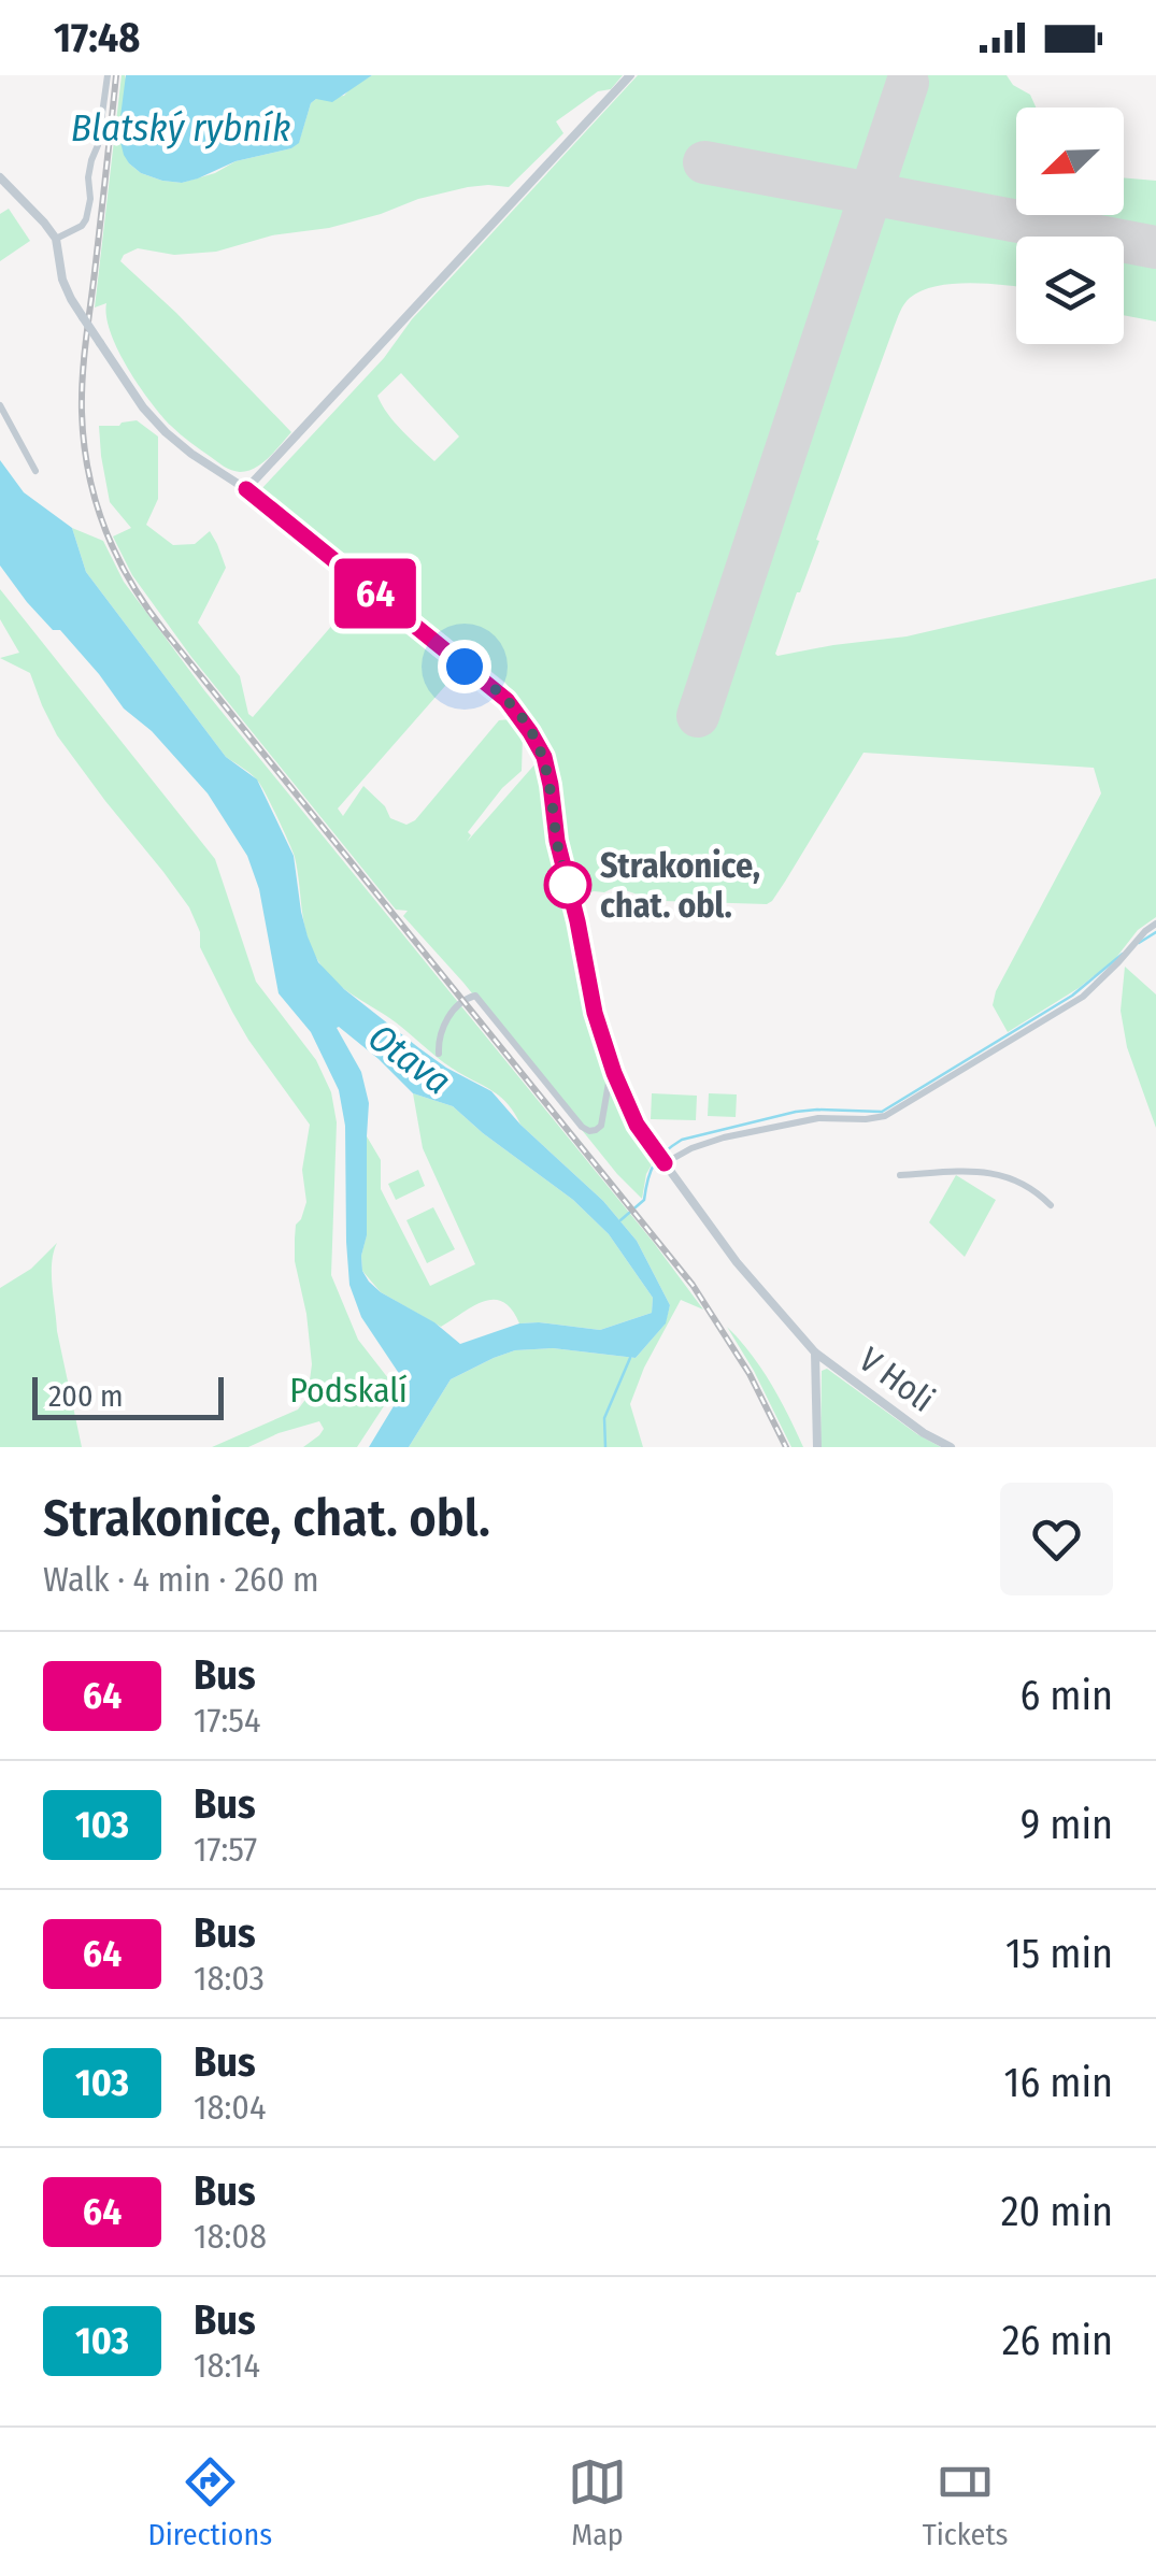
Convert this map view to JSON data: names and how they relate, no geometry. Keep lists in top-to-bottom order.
{
  "streets": {
    "street": ["V Holi"]
  },
  "water": ["Blatský rybník", "Otava"],
  "parks": ["Podskalí"],
  "places": ["Strakonice, chat. obl."],
  "lines": ["bus line 64"],
  "scale_bar": "200 m",
  "north": "bottom left",
  "page": {
    "status": "17:48",
    "on_map": "64",
    "scale": "200 m",
    "heading": ["Strakonice, chat. obl.", "Walk · 4 min · 260 m"],
    "list": [
      {
        "mark": "64",
        "name": "Bus",
        "note": "17:54",
        "value": "6 min"
      },
      {
        "mark": "103",
        "name": "Bus",
        "note": "17:57",
        "value": "9 min"
      },
      {
        "mark": "64",
        "name": "Bus",
        "note": "18:03",
        "value": "15 min"
      },
      {
        "mark": "103",
        "name": "Bus",
        "note": "18:04",
        "value": "16 min"
      },
      {
        "mark": "64",
        "name": "Bus",
        "note": "18:08",
        "value": "20 min"
      },
      {
        "mark": "103",
        "name": "Bus",
        "note": "18:14",
        "value": "26 min"
      }
    ],
    "tabs": ["Directions", "Map", "Tickets"]
  }
}
